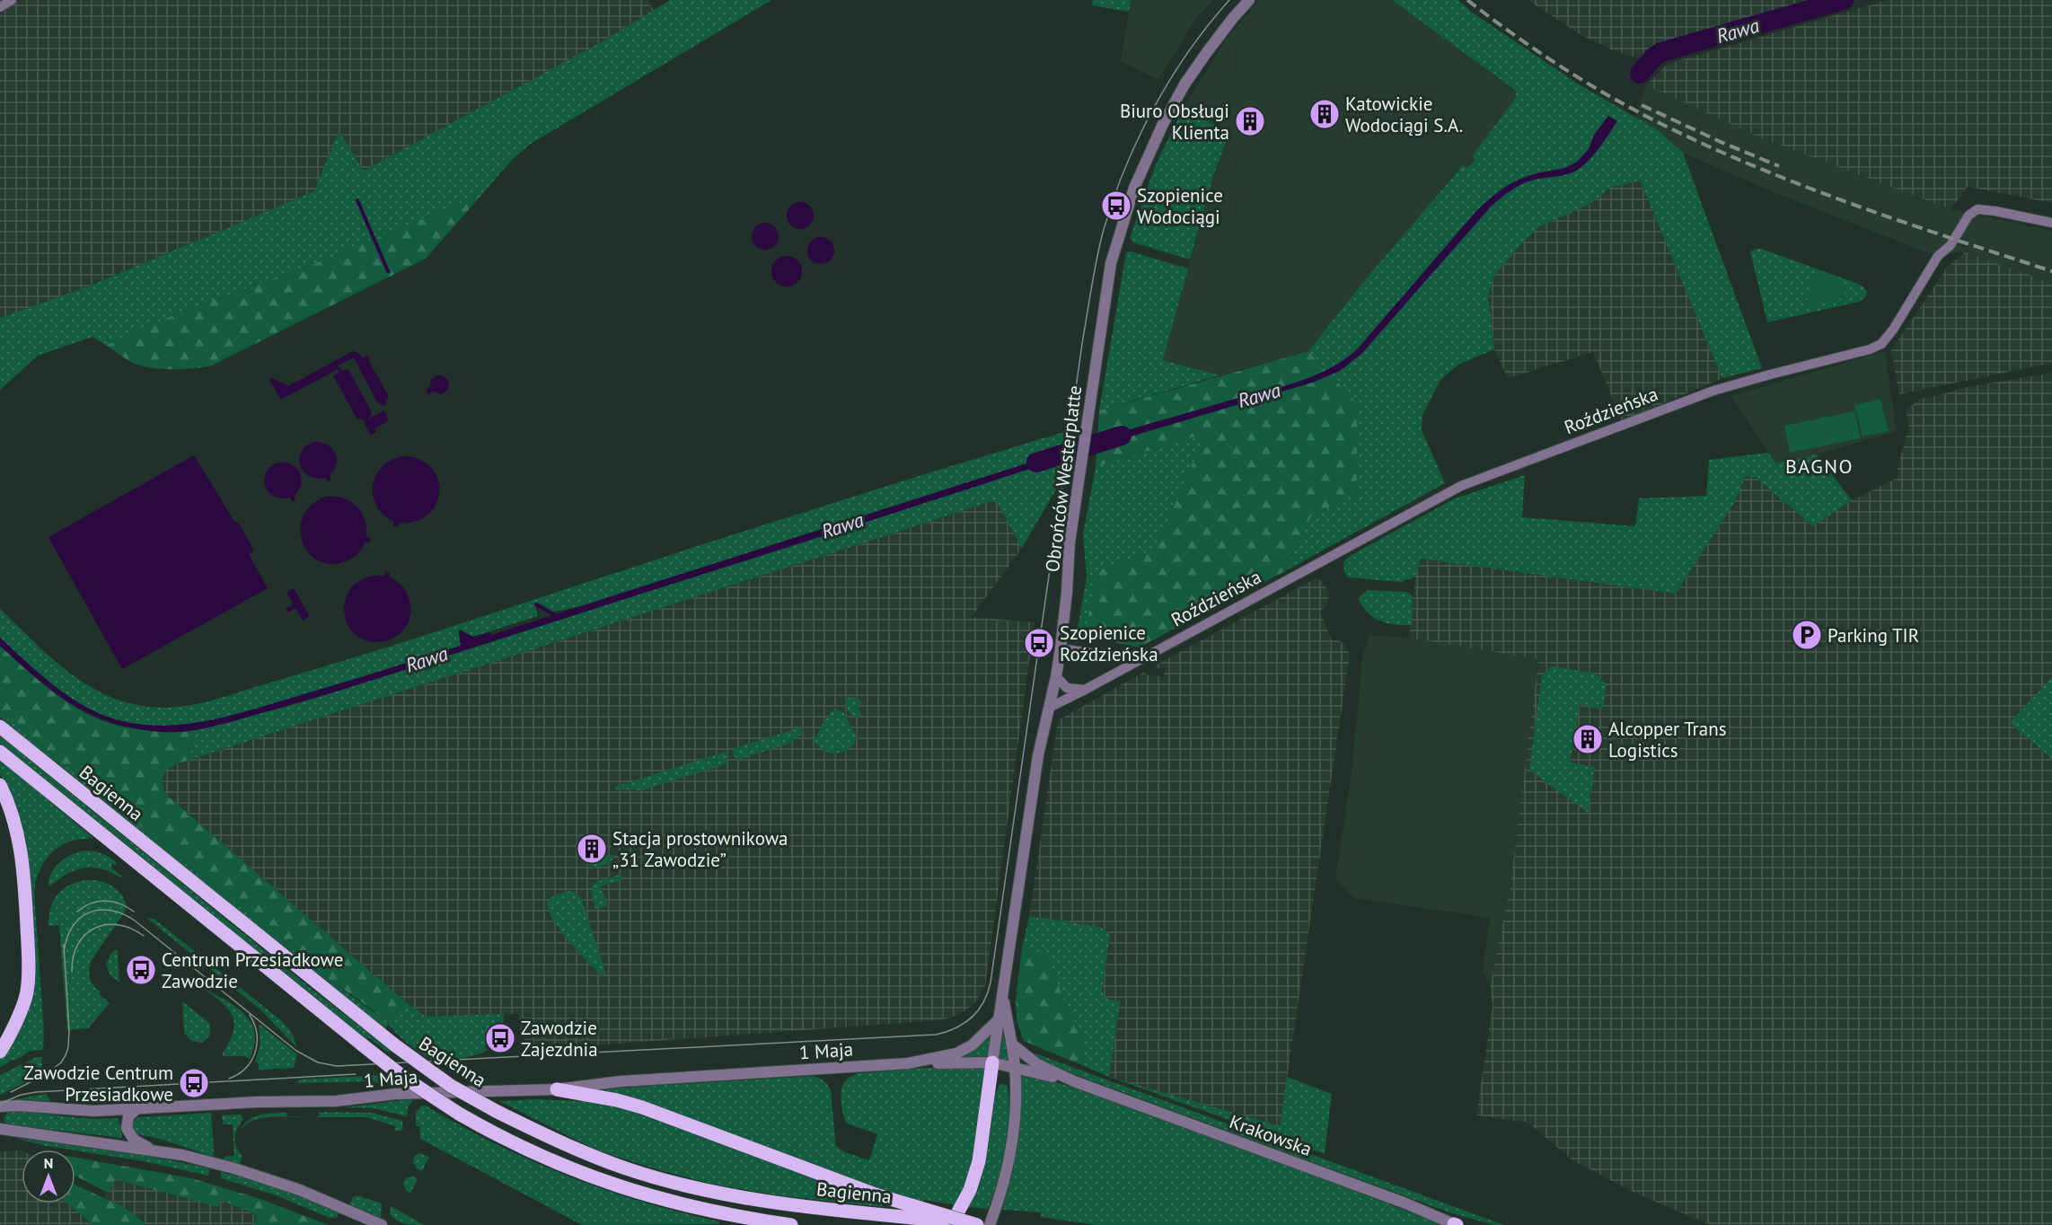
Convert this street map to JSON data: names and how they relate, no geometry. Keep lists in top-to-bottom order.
{
  "streets": {
    "main road": ["Bagienna"],
    "street": [
      "Roździeńska",
      "Obrońców Westerplatte",
      "1 Maja",
      "Krakowska"
    ]
  },
  "crossings": [
    ["Roździeńska", "Obrońców Westerplatte"],
    ["Obrońców Westerplatte", "1 Maja"],
    ["Obrońców Westerplatte", "Krakowska"],
    ["1 Maja", "Krakowska"]
  ],
  "districts": ["BAGNO"],
  "water": ["Rawa"],
  "places": {
    "building": [
      "Katowickie Wodociągi S.A.",
      "Biuro Obsługi Klienta",
      "Alcopper Trans Logistics",
      "Stacja prostownikowa „31 Zawodzie”"
    ],
    "bus stop": [
      "Szopienice Wodociągi",
      "Szopienice Roździeńska",
      "Centrum Przesiadkowe Zawodzie",
      "Zawodzie Zajezdnia",
      "Zawodzie Centrum Przesiadkowe"
    ],
    "parking": ["Parking TIR"]
  },
  "north": "top"
}
